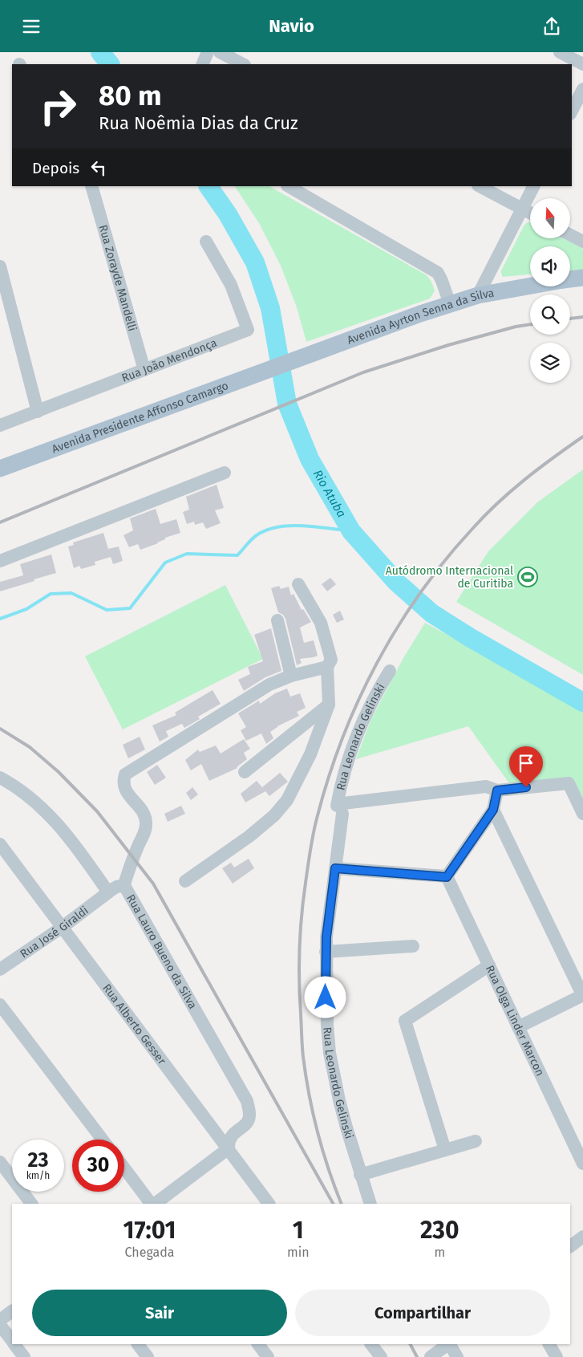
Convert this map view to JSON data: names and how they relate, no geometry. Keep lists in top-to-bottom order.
{
  "streets": {
    "main road": ["Avenida Ayrton Senna da Silva", "Avenida Presidente Affonso Camargo"],
    "street": [
      "Rua Zorayde Mandelli",
      "Rua João Mendonça",
      "Rua Leonardo Gelinski",
      "Rua José Giraldi",
      "Rua Lauro Bueno da Silva",
      "Rua Olga Linder Marcon",
      "Rua Alberto Gesser"
    ]
  },
  "crossings": [
    ["Rua Zorayde Mandelli", "Rua João Mendonça"],
    ["Avenida Ayrton Senna da Silva", "Avenida Presidente Affonso Camargo"],
    ["Rua José Giraldi", "Rua Lauro Bueno da Silva"],
    ["Rua José Giraldi", "Rua Alberto Gesser"],
    ["Rua Lauro Bueno da Silva", "Rua Alberto Gesser"]
  ],
  "water": ["Rio Atuba"],
  "places": {
    "sports": ["Autódromo Internacional de Curitiba"]
  },
  "north": "top",
  "page": {
    "header": "Navio",
    "turn": ["80 m", "Rua Noêmia Dias da Cruz"],
    "then": "Depois",
    "speed": "23 km/h",
    "limit": "30",
    "eta": [
      "17:01",
      "Chegada",
      "1",
      "min",
      "230",
      "m"
    ],
    "buttons": ["Sair", "Compartilhar"]
  }
}
